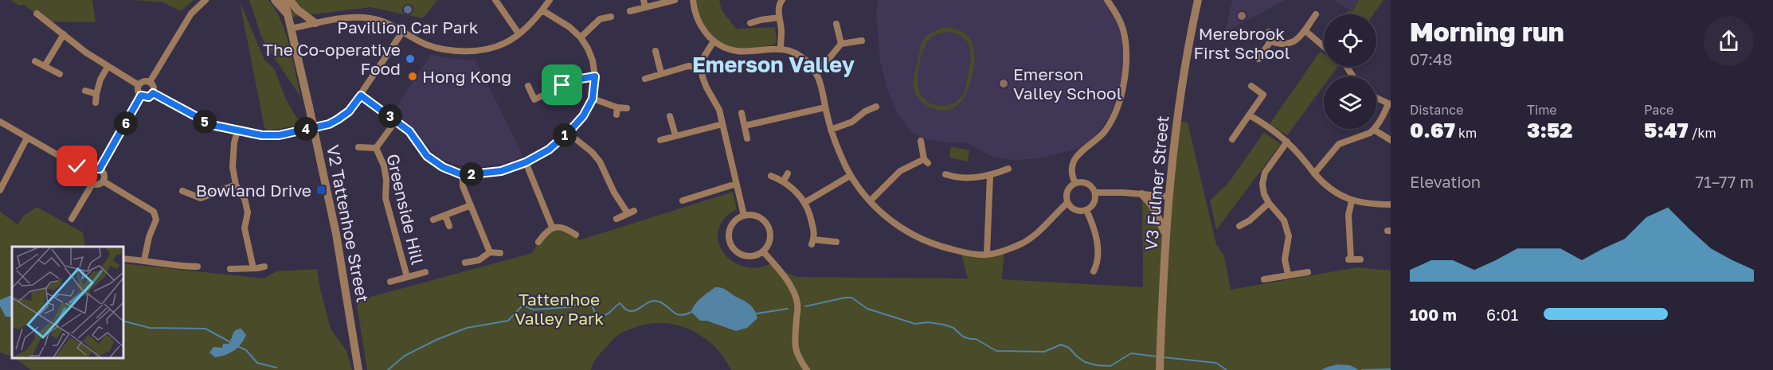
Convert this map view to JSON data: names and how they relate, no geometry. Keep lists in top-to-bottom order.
{
  "streets": {
    "street": ["V3 Fulmer Street", "Greenside Hill", "V2 Tattenhoe Street"]
  },
  "districts": ["Emerson Valley"],
  "parks": ["Tattenhoe Valley Park"],
  "places": {
    "other": [
      "Pavillion Car Park",
      "Merebrook First School",
      "The Co-operative Food",
      "Hong Kong",
      "Emerson Valley School"
    ],
    "transit": ["Bowland Drive"]
  },
  "page": {
    "heading": ["Morning run", "07:48"],
    "stats": [
      ["Distance", "0.67 km"],
      ["Time", "3:52"],
      ["Pace", "5:47 /km"]
    ],
    "pins": [
      "3",
      "5",
      "6",
      "4",
      "1",
      "2"
    ],
    "chart": ["Elevation", "71–77 m"],
    "list": [
      {
        "name": "100 m",
        "note": "6:01"
      }
    ]
  }
}
